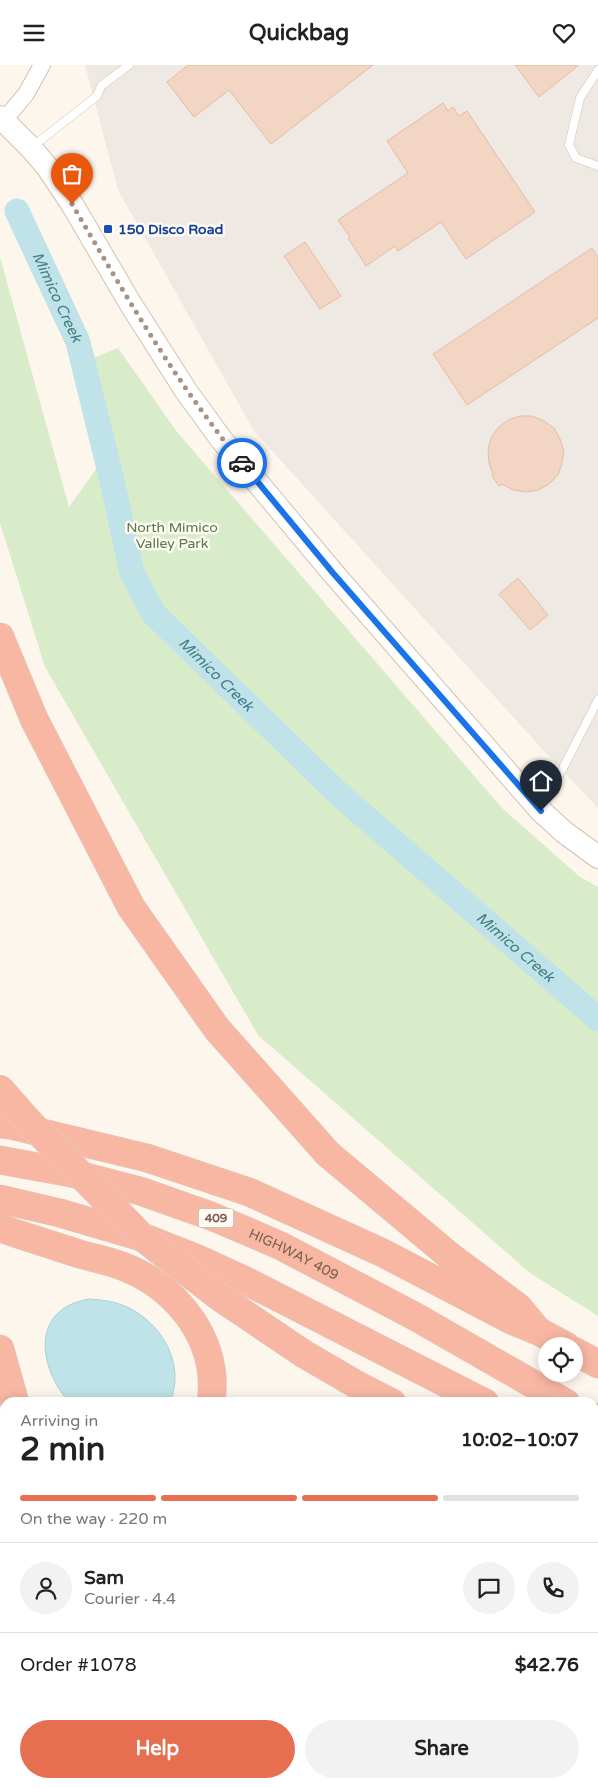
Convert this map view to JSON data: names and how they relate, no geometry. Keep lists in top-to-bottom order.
{
  "streets": {
    "highway": ["409", "HIGHWAY 409"]
  },
  "water": ["Mimico Creek"],
  "parks": ["North Mimico Valley Park"],
  "places": {
    "transit": ["150 Disco Road"]
  },
  "page": {
    "header": "Quickbag",
    "heading": ["2 min", "Arriving in", "10:02–10:07"],
    "panel": [
      "Sam",
      "Courier · 4.4",
      "Order #1078",
      "$42.76"
    ],
    "bar": "On the way · 220 m",
    "buttons": ["Help", "Share"]
  }
}
